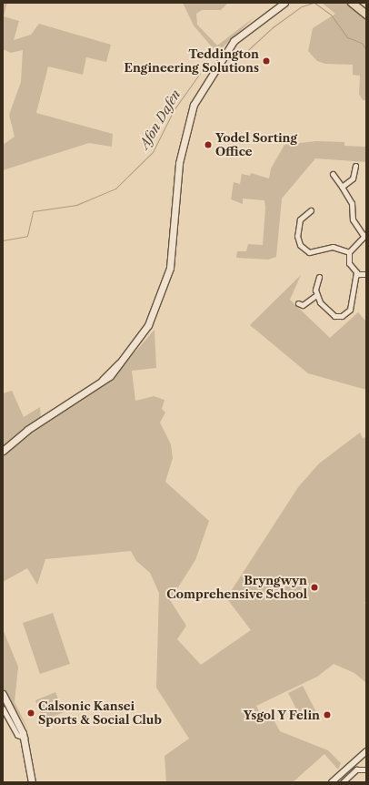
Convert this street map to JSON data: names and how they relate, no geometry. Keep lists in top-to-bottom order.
{
  "water": ["Afon Dafen"],
  "places": [
    "Teddington Engineering Solutions",
    "Yodel Sorting Office",
    "Bryngwyn Comprehensive School",
    "Calsonic Kansei Sports & Social Club",
    "Ysgol Y Felin"
  ]
}
